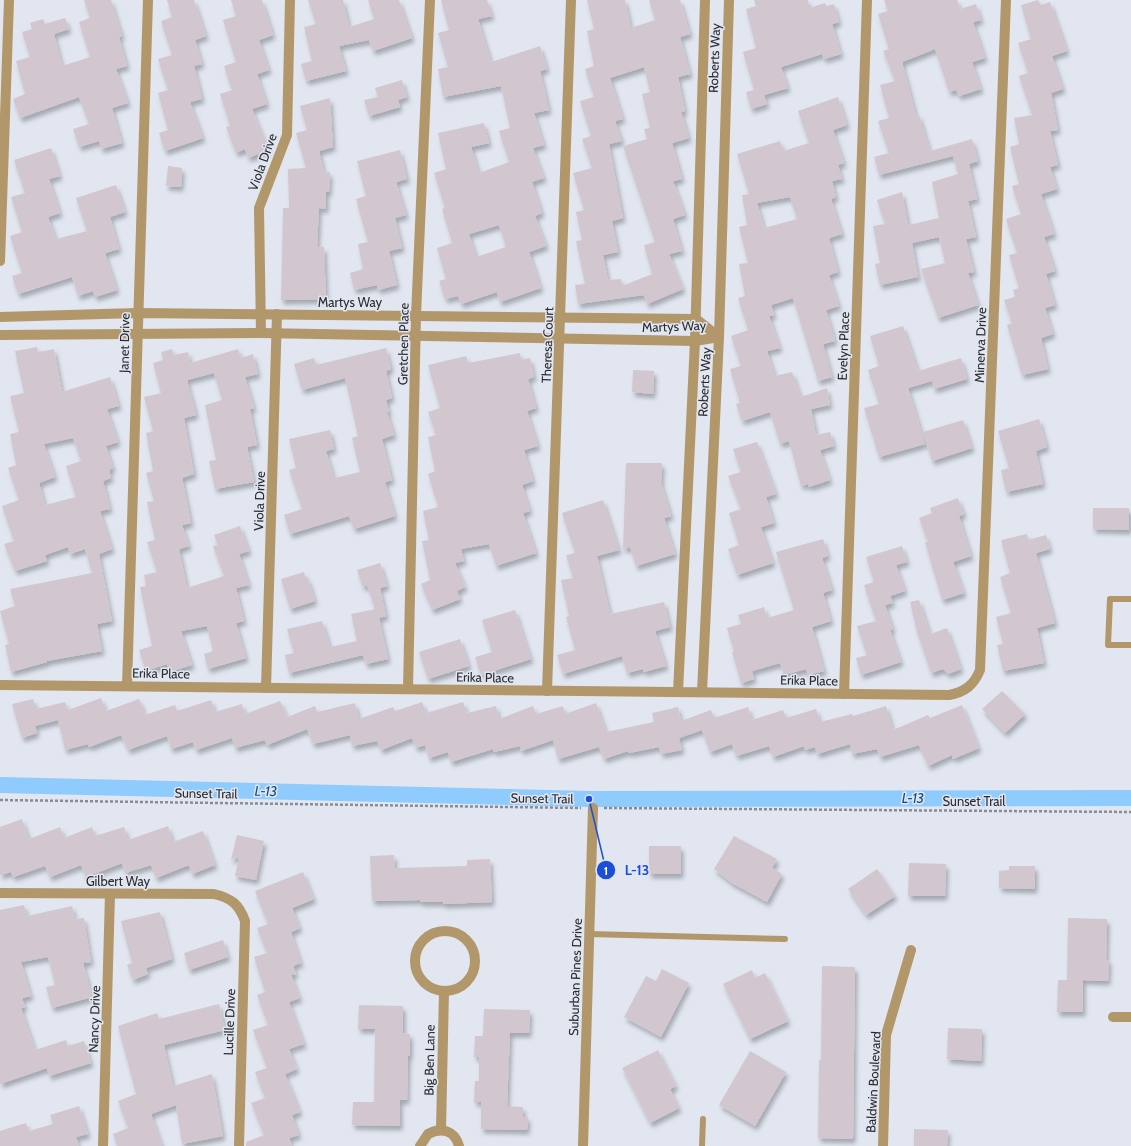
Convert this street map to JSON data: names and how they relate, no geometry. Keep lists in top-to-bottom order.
{
  "streets": {
    "street": [
      "Roberts Way",
      "Viola Drive",
      "Martys Way",
      "Janet Drive",
      "Gretchen Place",
      "Theresa Court",
      "Minerva Drive",
      "Evelyn Place",
      "Erika Place",
      "Gilbert Way",
      "Suburban Pines Drive",
      "Nancy Drive",
      "Lucille Drive",
      "Big Ben Lane",
      "Baldwin Boulevard"
    ],
    "path": ["Sunset Trail"]
  },
  "crossings": [
    ["Roberts Way", "Martys Way"],
    ["Roberts Way", "Erika Place"],
    ["Viola Drive", "Martys Way"],
    ["Viola Drive", "Erika Place"],
    ["Martys Way", "Janet Drive"],
    ["Martys Way", "Gretchen Place"],
    ["Martys Way", "Theresa Court"],
    ["Janet Drive", "Erika Place"],
    ["Gretchen Place", "Erika Place"],
    ["Theresa Court", "Erika Place"],
    ["Minerva Drive", "Erika Place"],
    ["Evelyn Place", "Erika Place"],
    ["Sunset Trail", "Suburban Pines Drive"],
    ["Gilbert Way", "Nancy Drive"],
    ["Gilbert Way", "Lucille Drive"]
  ],
  "water": ["L-13"],
  "places": ["L-13"]
}
